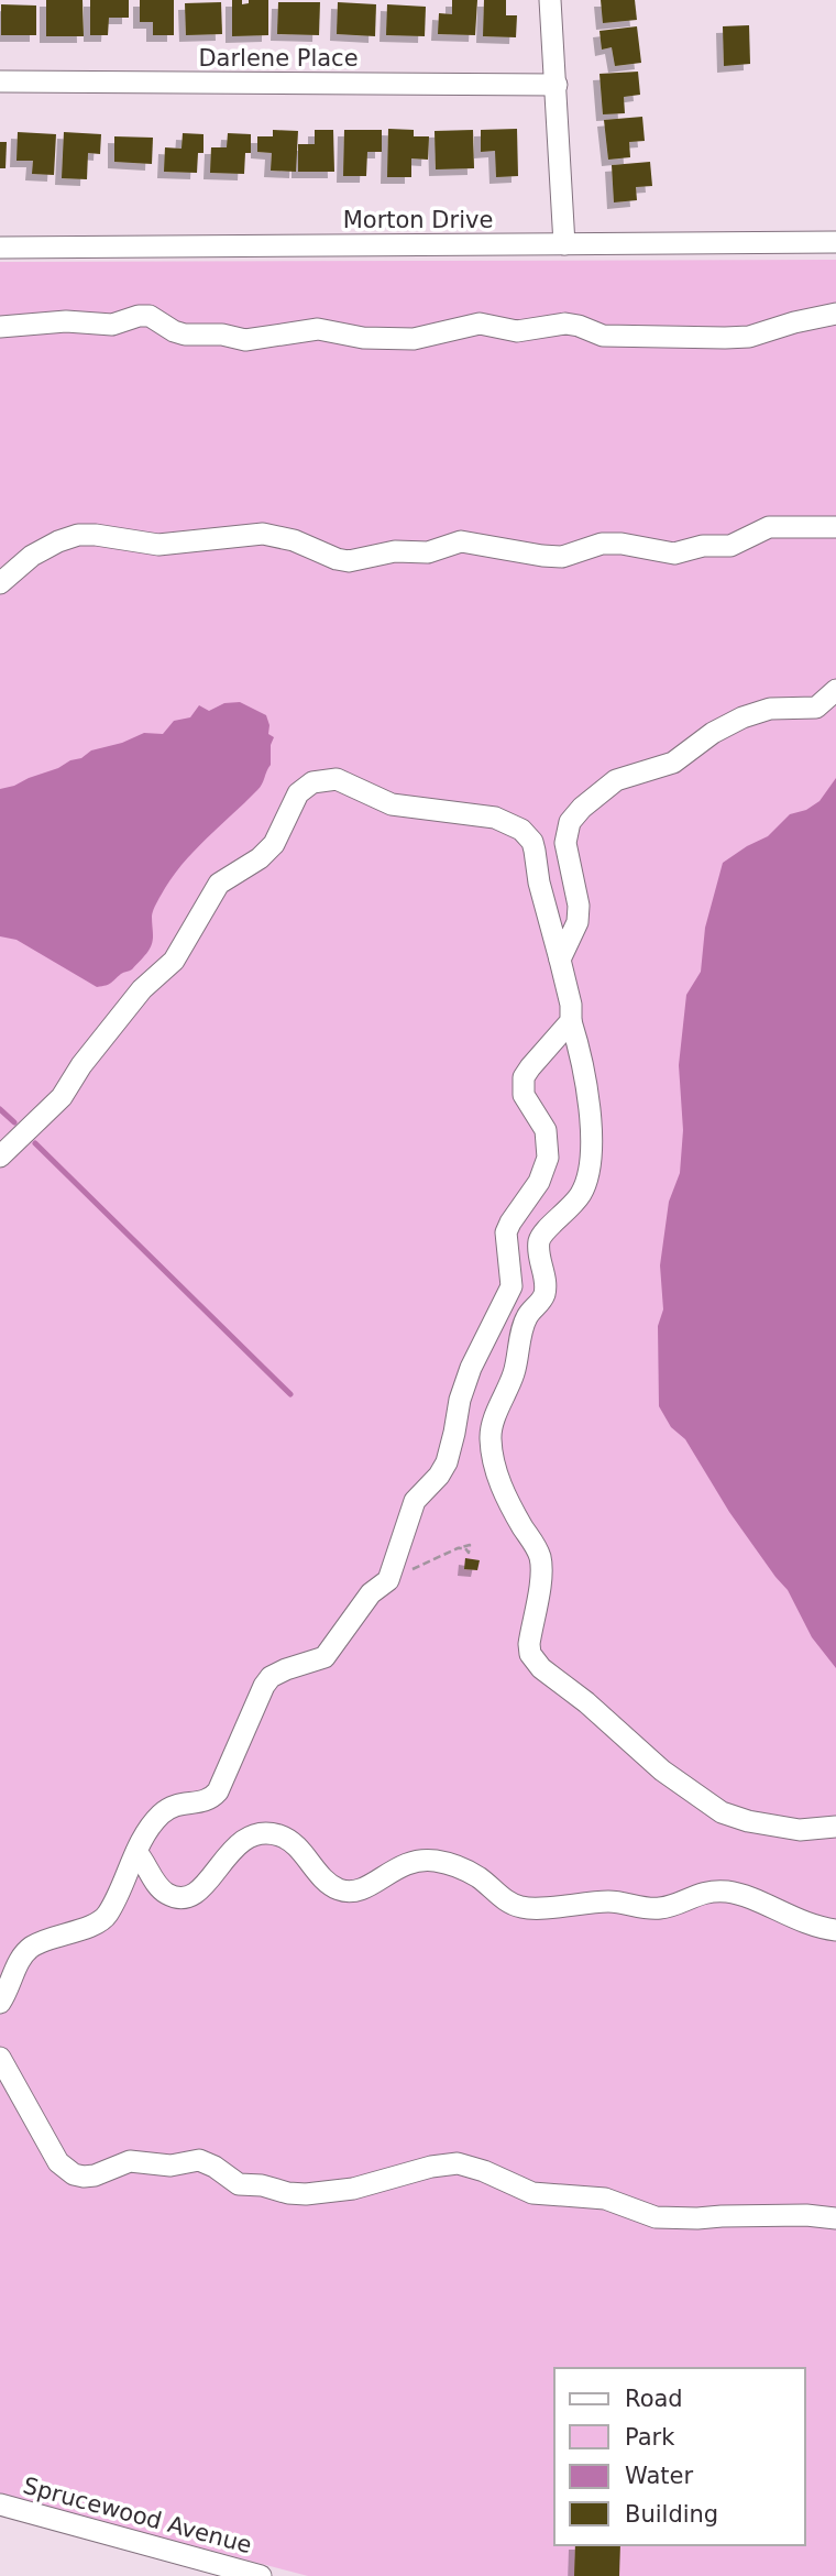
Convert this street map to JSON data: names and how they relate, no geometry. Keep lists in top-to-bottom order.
{
  "streets": {
    "street": ["Darlene Place", "Morton Drive", "Sprucewood Avenue"]
  },
  "legend": [
    "Road",
    "Park",
    "Water",
    "Building"
  ]
}
